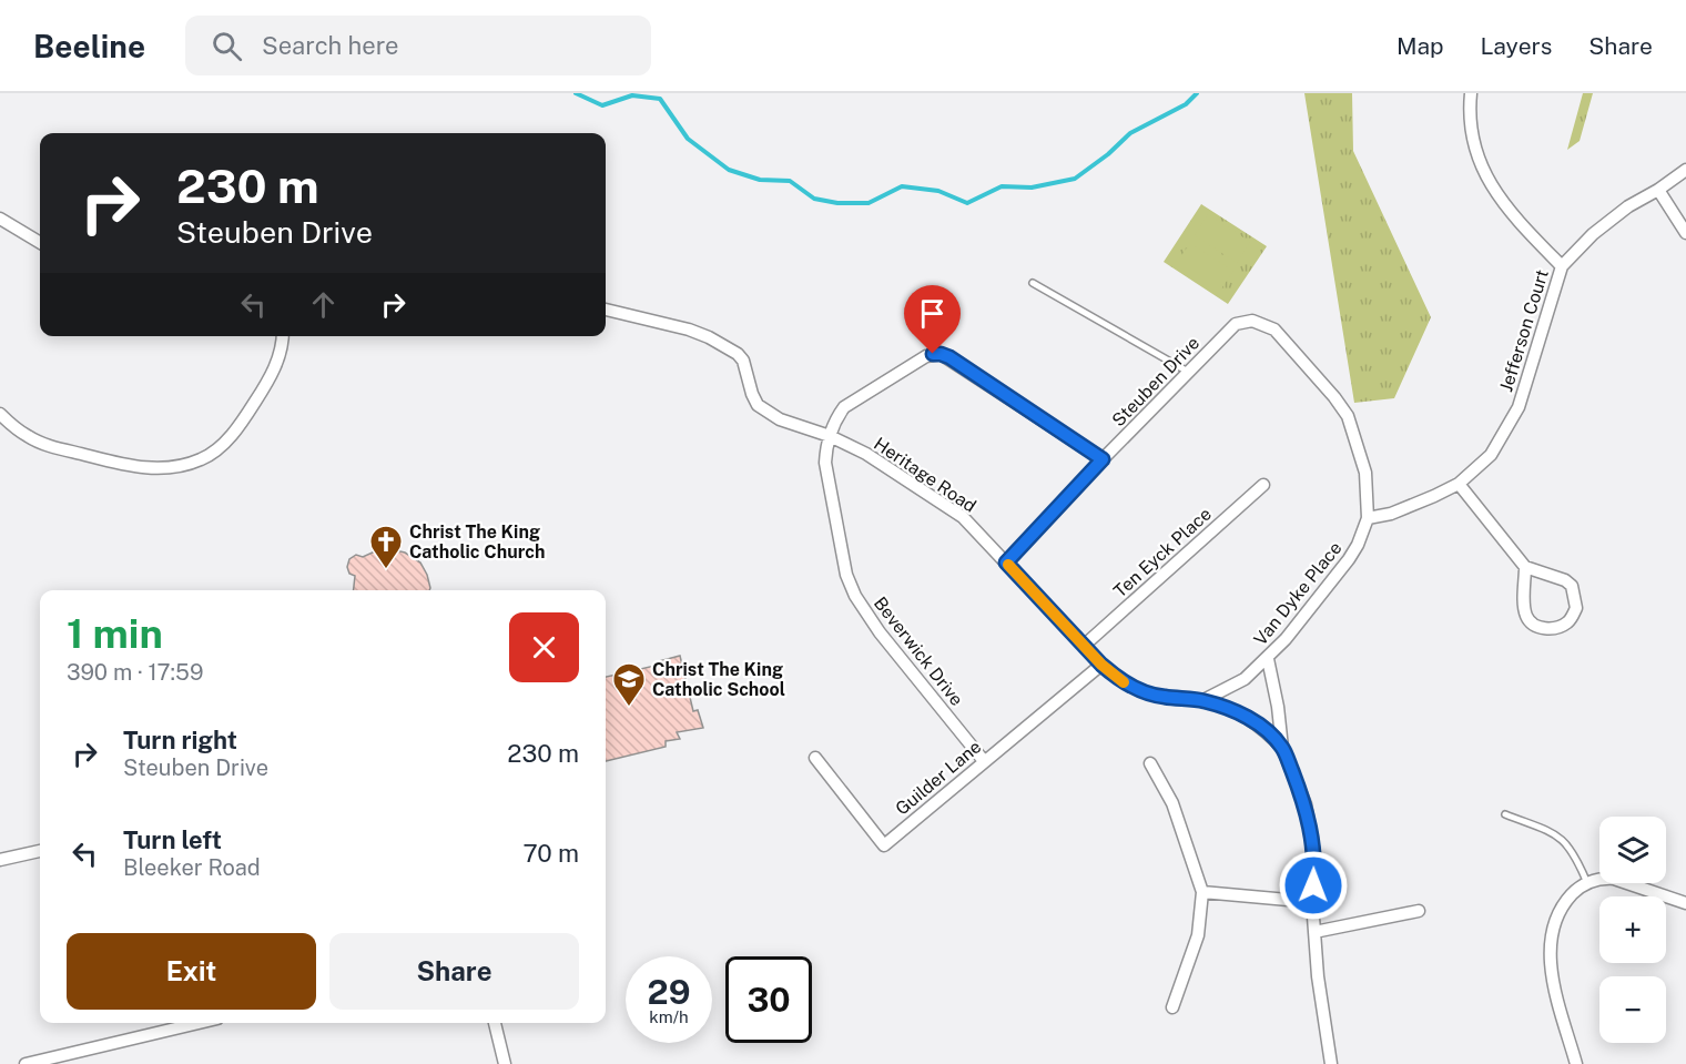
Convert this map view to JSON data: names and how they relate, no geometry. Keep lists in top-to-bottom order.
{
  "streets": {
    "street": [
      "Jefferson Court",
      "Steuben Drive",
      "Heritage Road",
      "Ten Eyck Place",
      "Van Dyke Place",
      "Beverwick Drive",
      "Guilder Lane"
    ]
  },
  "crossings": [
    ["Jefferson Court", "Van Dyke Place"],
    ["Steuben Drive", "Heritage Road"],
    ["Steuben Drive", "Van Dyke Place"],
    ["Heritage Road", "Ten Eyck Place"],
    ["Heritage Road", "Van Dyke Place"],
    ["Heritage Road", "Beverwick Drive"],
    ["Heritage Road", "Guilder Lane"],
    ["Beverwick Drive", "Guilder Lane"]
  ],
  "places": {
    "church": ["Christ The King Catholic Church"],
    "school or university": ["Christ The King Catholic School"]
  },
  "page": {
    "header": "Beeline",
    "search": "Search here",
    "nav": ["Map", "Layers", "Share"],
    "turn": ["230 m", "Steuben Drive"],
    "heading": ["1 min", "390 m · 17:59"],
    "list": [
      {
        "name": "Turn right",
        "note": "Steuben Drive",
        "value": "230 m"
      },
      {
        "name": "Turn left",
        "note": "Bleeker Road",
        "value": "70 m"
      }
    ],
    "map_buttons": ["+", "−"],
    "buttons": ["Exit", "Share"],
    "speed": "29 km/h",
    "limit": "30"
  }
}
